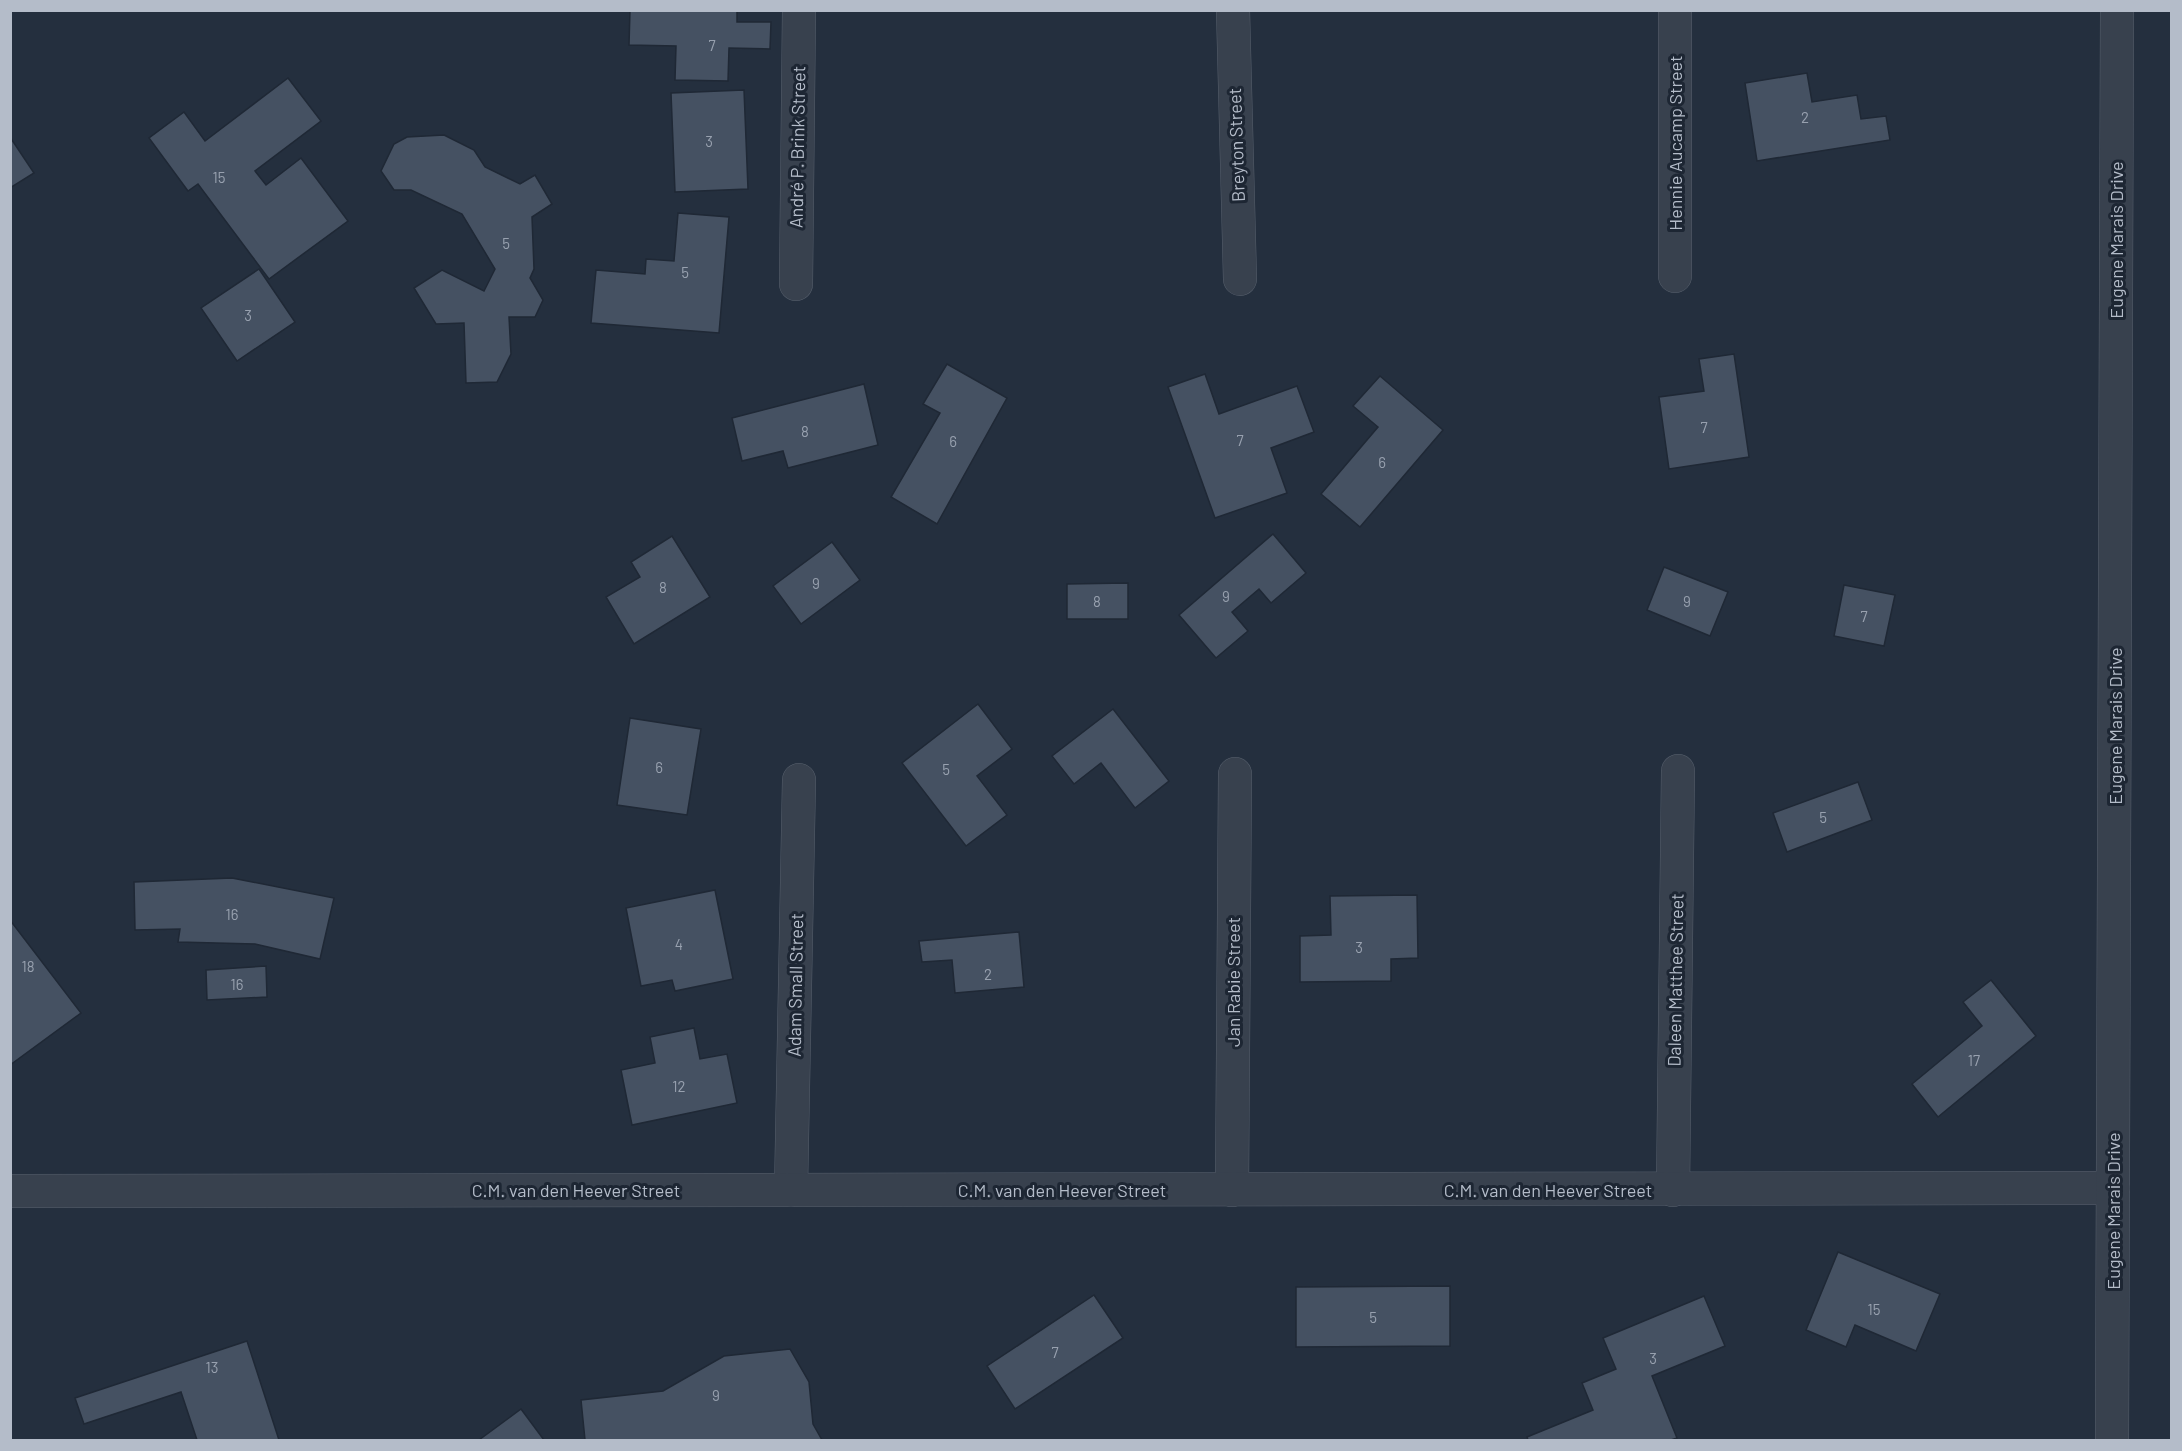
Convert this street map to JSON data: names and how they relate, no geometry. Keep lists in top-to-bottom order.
{
  "streets": {
    "street": [
      "Hennie Aucamp Street",
      "Breyton Street",
      "André P. Brink Street",
      "Eugene Marais Drive",
      "Daleen Matthee Street",
      "Jan Rabie Street",
      "Adam Small Street",
      "C.M. van den Heever Street"
    ]
  },
  "crossings": [
    ["Eugene Marais Drive", "C.M. van den Heever Street"],
    ["Daleen Matthee Street", "C.M. van den Heever Street"],
    ["Jan Rabie Street", "C.M. van den Heever Street"],
    ["Adam Small Street", "C.M. van den Heever Street"]
  ],
  "house_numbers": [
    "7",
    "2",
    "3",
    "15",
    "5",
    "5",
    "3",
    "7",
    "8",
    "7",
    "6",
    "6",
    "9",
    "8",
    "9",
    "8",
    "9",
    "7",
    "6",
    "5",
    "5",
    "16",
    "4",
    "3",
    "18",
    "2",
    "16",
    "17",
    "12",
    "15",
    "5",
    "7",
    "3",
    "13",
    "9"
  ]
}
